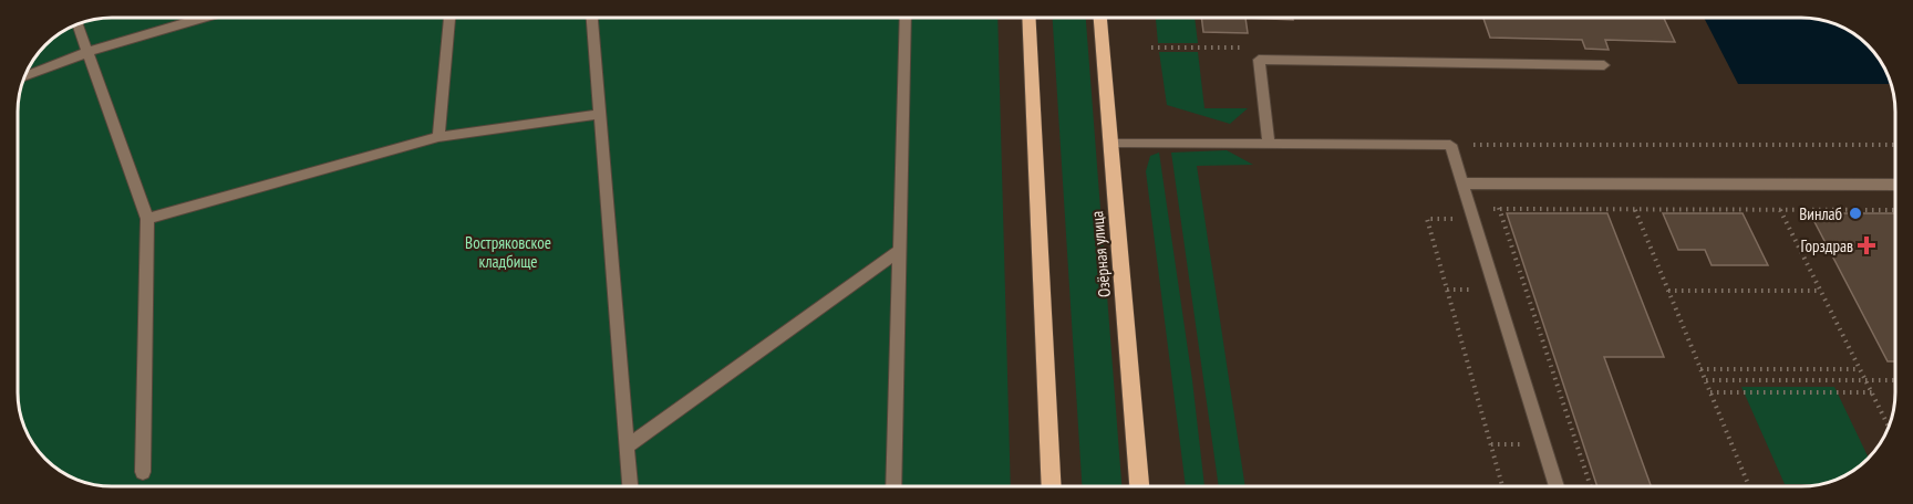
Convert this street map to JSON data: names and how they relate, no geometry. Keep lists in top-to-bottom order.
{
  "streets": {
    "main road": ["Озёрная улица"]
  },
  "parks": ["Востряковское кладбище"],
  "places": {
    "other": ["Винлаб"],
    "health": ["Горздрав"]
  }
}
